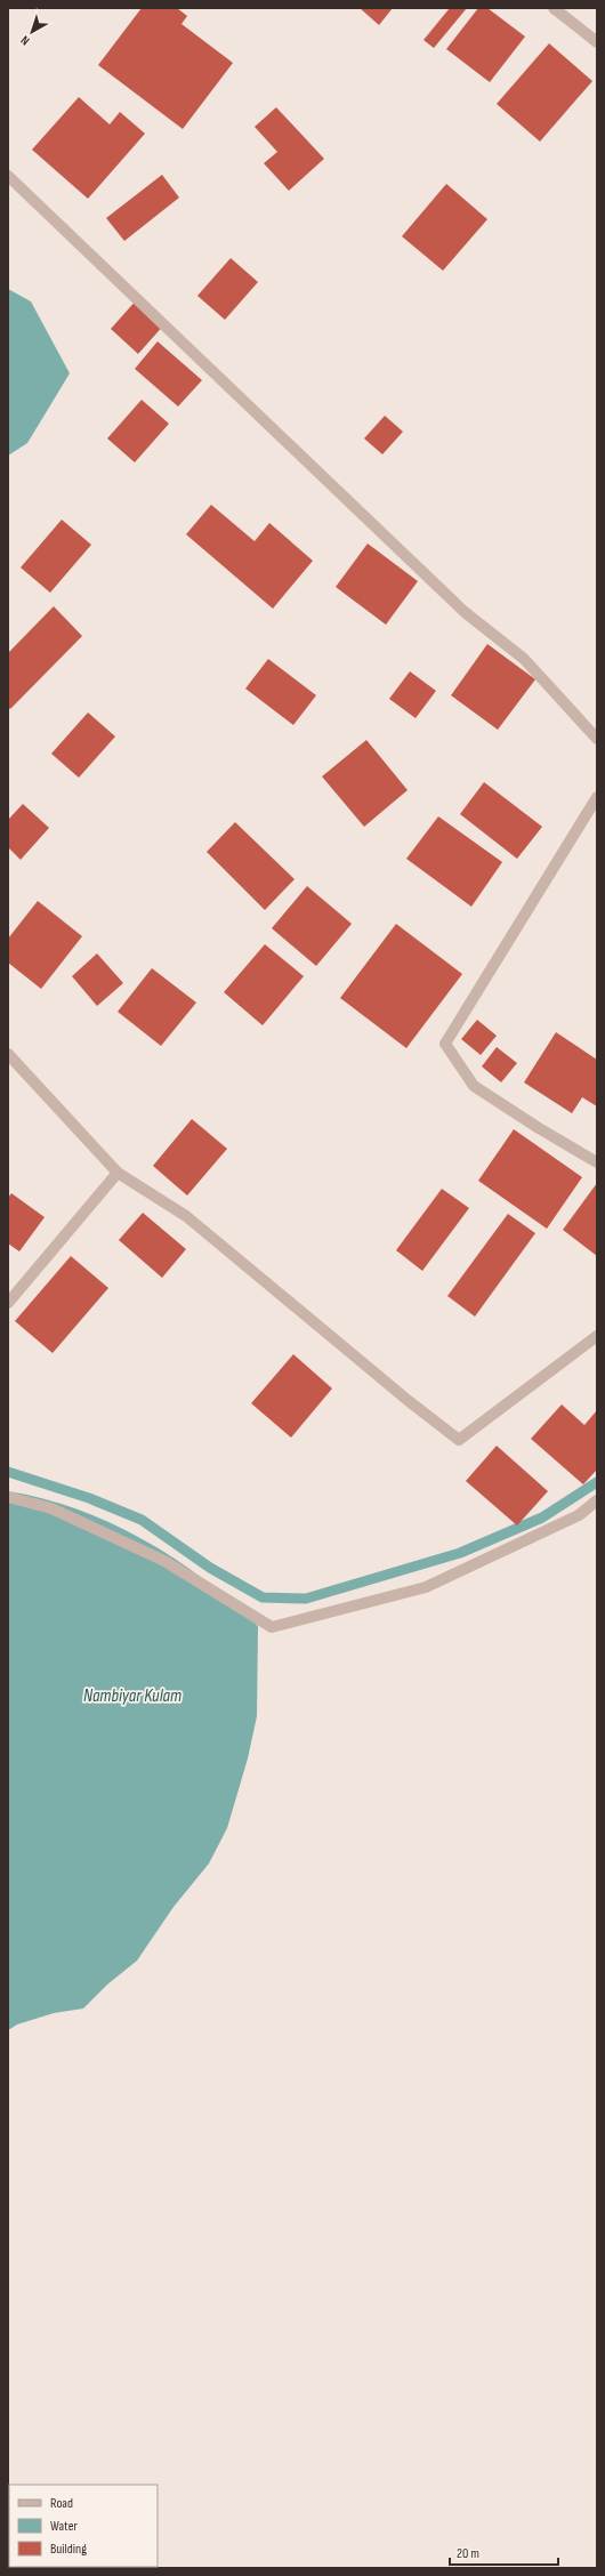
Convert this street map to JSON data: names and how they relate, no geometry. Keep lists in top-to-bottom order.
{
  "water": ["Nambiyar Kulam"],
  "legend": ["Road", "Water", "Building"],
  "scale_bar": "20 m",
  "north": "bottom left"
}
